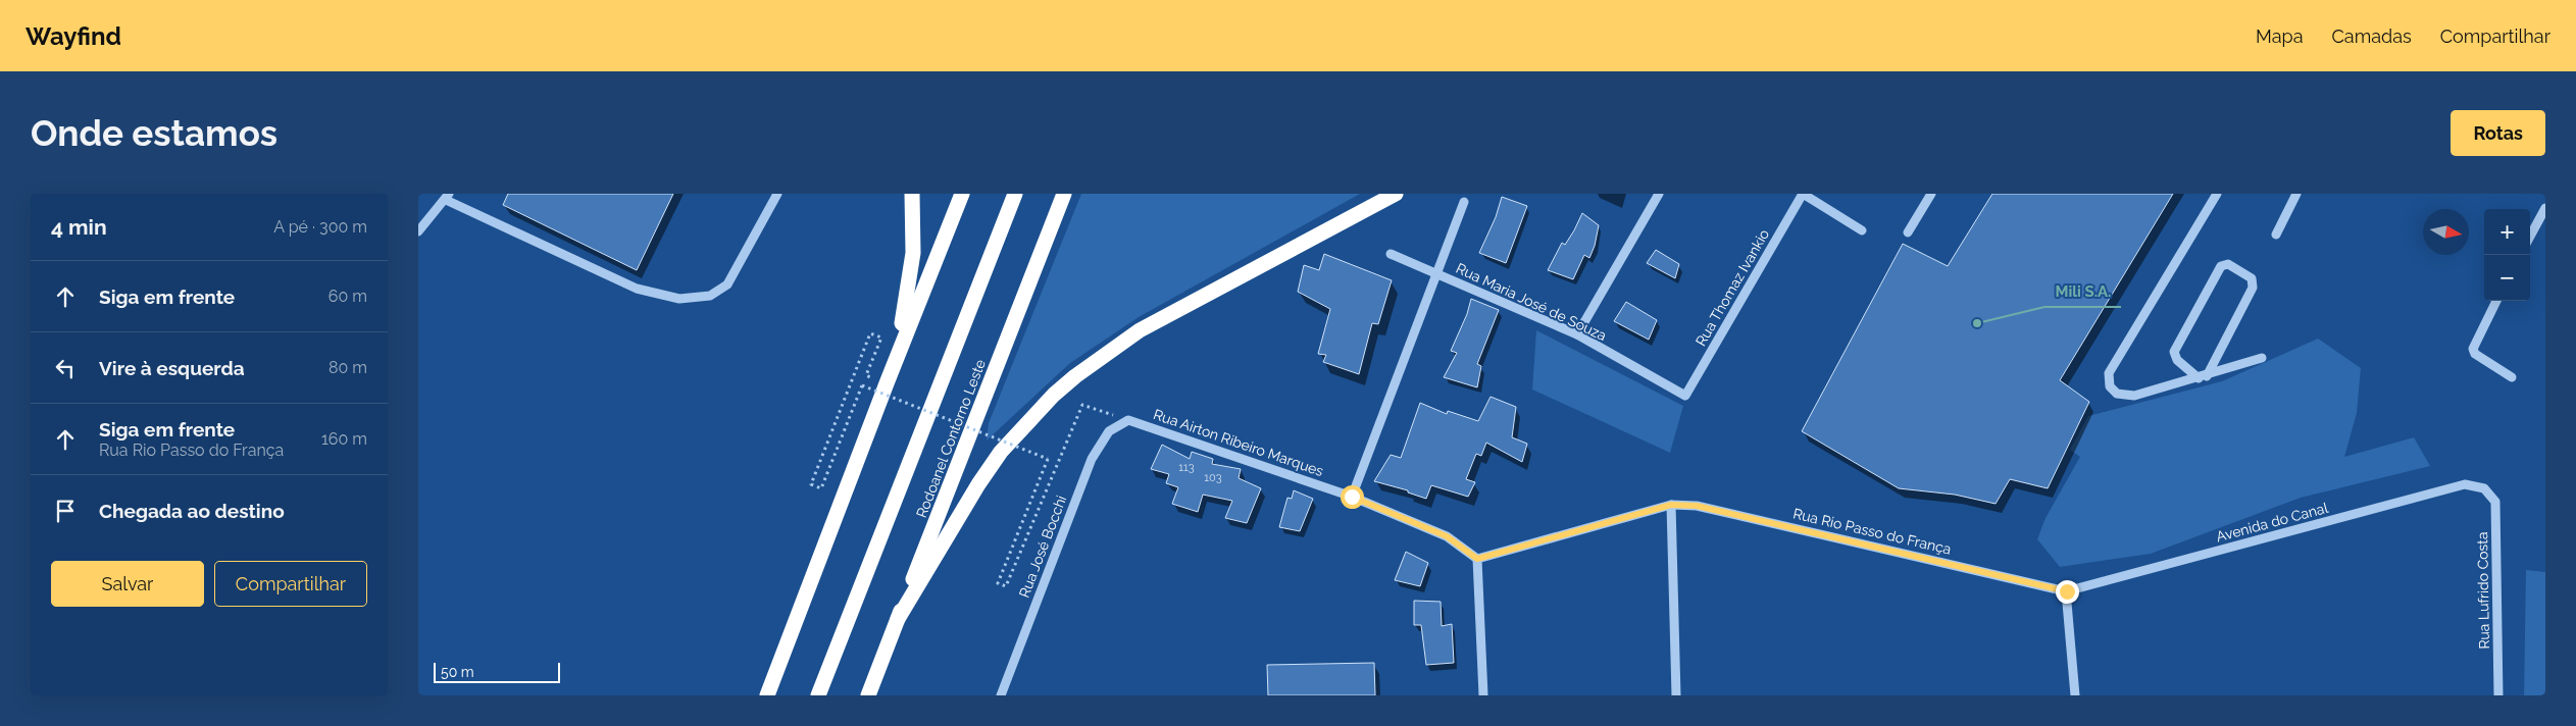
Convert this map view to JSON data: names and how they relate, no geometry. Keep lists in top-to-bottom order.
{
  "streets": {
    "highway": ["Rodoanel Contorno Leste"],
    "street": [
      "Rua Thomaz Ivankio",
      "Rua Maria José de Souza",
      "Rua Airton Ribeiro Marques",
      "Avenida do Canal",
      "Rua Rio Passo do França",
      "Rua José Bocchi",
      "Rua Lufrido Costa"
    ]
  },
  "crossings": [
    ["Rua Thomaz Ivankio", "Rua Maria José de Souza"],
    ["Rua Airton Ribeiro Marques", "Rua Rio Passo do França"],
    ["Rua Airton Ribeiro Marques", "Rua José Bocchi"],
    ["Avenida do Canal", "Rua Rio Passo do França"],
    ["Avenida do Canal", "Rua Lufrido Costa"]
  ],
  "places": ["Mili S.A."],
  "house_numbers": ["113", "103"],
  "scale_bar": "50 m",
  "north": "right",
  "page": {
    "header": "Wayfind",
    "nav": ["Mapa", "Camadas", "Compartilhar"],
    "buttons": [
      "Rotas",
      ["Salvar", "Compartilhar"]
    ],
    "title": "Onde estamos",
    "heading": ["4 min", "A pé · 300 m"],
    "map_buttons": ["+", "−"],
    "list": [
      ["Siga em frente", "60 m"],
      ["Vire à esquerda", "80 m"],
      ["Siga em frente", "Rua Rio Passo do França", "160 m"],
      "Chegada ao destino"
    ],
    "scale": "50 m"
  }
}
